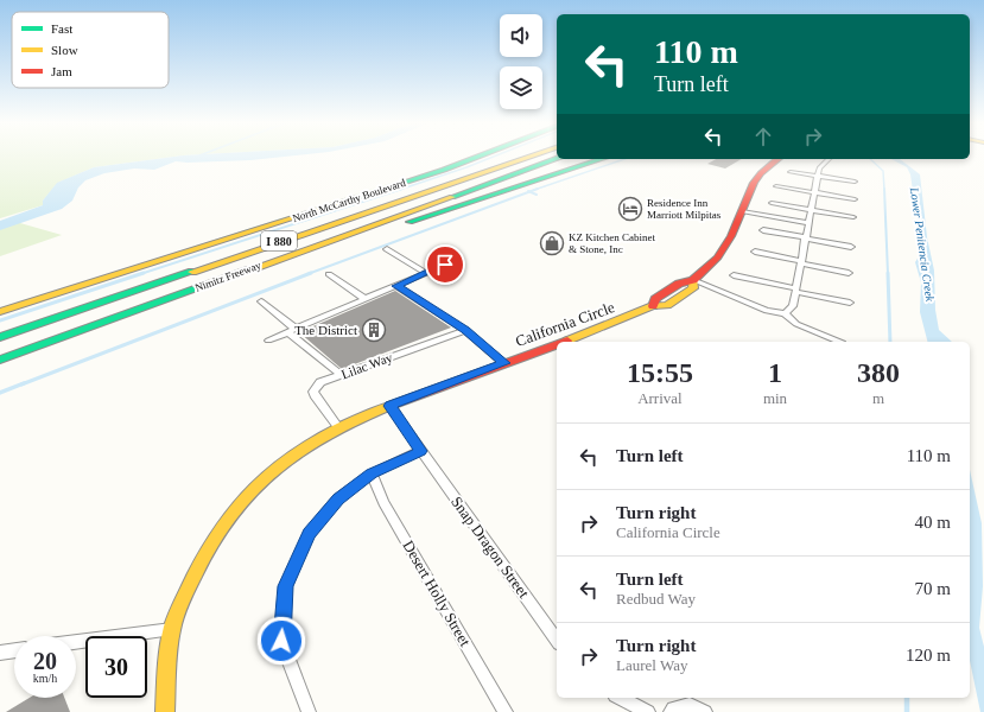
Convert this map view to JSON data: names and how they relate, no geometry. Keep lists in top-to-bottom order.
{
  "streets": {
    "main road": [
      "North McCarthy Boulevard",
      "I 880",
      "Nimitz Freeway",
      "California Circle"
    ],
    "street": ["Lilac Way", "Snap Dragon Street", "Desert Holly Street"]
  },
  "crossings": [
    ["California Circle", "Lilac Way"],
    ["California Circle", "Snap Dragon Street"]
  ],
  "water": ["Lower Penitencia Creek"],
  "places": {
    "hotel": ["Residence Inn Marriott Milpitas"],
    "shop": ["KZ Kitchen Cabinet & Stone, Inc"],
    "building": ["The District"]
  },
  "legend": ["Fast", "Slow", "Jam"],
  "page": {
    "turn": ["110 m", "Turn left"],
    "eta": [
      "15:55",
      "Arrival",
      "1",
      "min",
      "380",
      "m"
    ],
    "list": [
      {
        "name": "Turn left",
        "value": "110 m"
      },
      {
        "name": "Turn right",
        "note": "California Circle",
        "value": "40 m"
      },
      {
        "name": "Turn left",
        "note": "Redbud Way",
        "value": "70 m"
      },
      {
        "name": "Turn right",
        "note": "Laurel Way",
        "value": "120 m"
      }
    ],
    "speed": "20 km/h",
    "limit": "30"
  }
}
